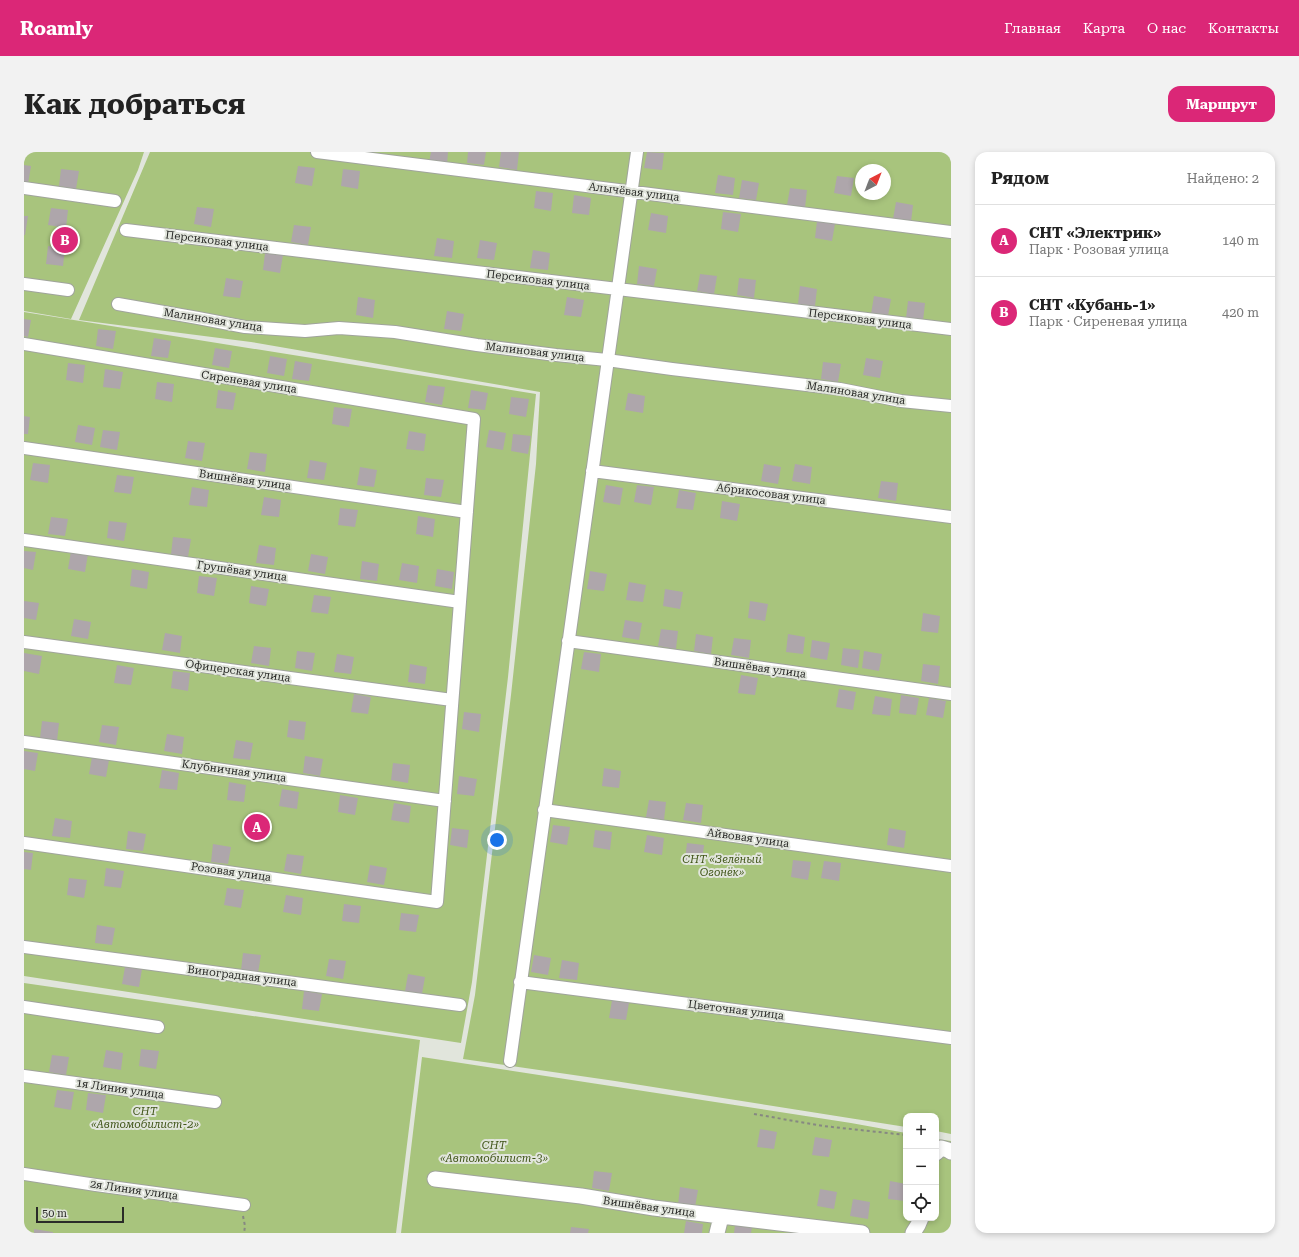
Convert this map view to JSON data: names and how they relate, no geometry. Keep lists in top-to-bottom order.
{
  "streets": {
    "street": [
      "Алычёвая улица",
      "Персиковая улица",
      "Малиновая улица",
      "Сиреневая улица",
      "Вишнёвая улица",
      "Абрикосовая улица",
      "Грушёвая улица",
      "Офицерская улица",
      "Клубничная улица",
      "Айвовая улица",
      "Розовая улица",
      "Виноградная улица",
      "Цветочная улица",
      "1я Линия улица",
      "2я Линия улица"
    ]
  },
  "crossings": [
    ["Сиреневая улица", "Вишнёвая улица"],
    ["Клубничная улица", "Розовая улица"]
  ],
  "parks": ["СНТ «Зелёный Огонёк»", "СНТ «Автомобилист-2»", "СНТ «Автомобилист-3»"],
  "scale_bar": "50 m",
  "north": "top right",
  "page": {
    "header": "Roamly",
    "nav": [
      "Главная",
      "Карта",
      "О нас",
      "Контакты"
    ],
    "buttons": "Маршрут",
    "title": "Как добраться",
    "heading": ["Рядом", "Найдено: 2"],
    "list": [
      {
        "mark": "A",
        "name": "СНТ «Электрик»",
        "note": "Парк · Розовая улица",
        "value": "140 m"
      },
      {
        "mark": "B",
        "name": "СНТ «Кубань-1»",
        "note": "Парк · Сиреневая улица",
        "value": "420 m"
      }
    ],
    "pins": ["B", "A"],
    "map_buttons": ["+", "−"],
    "scale": "50 m"
  }
}
